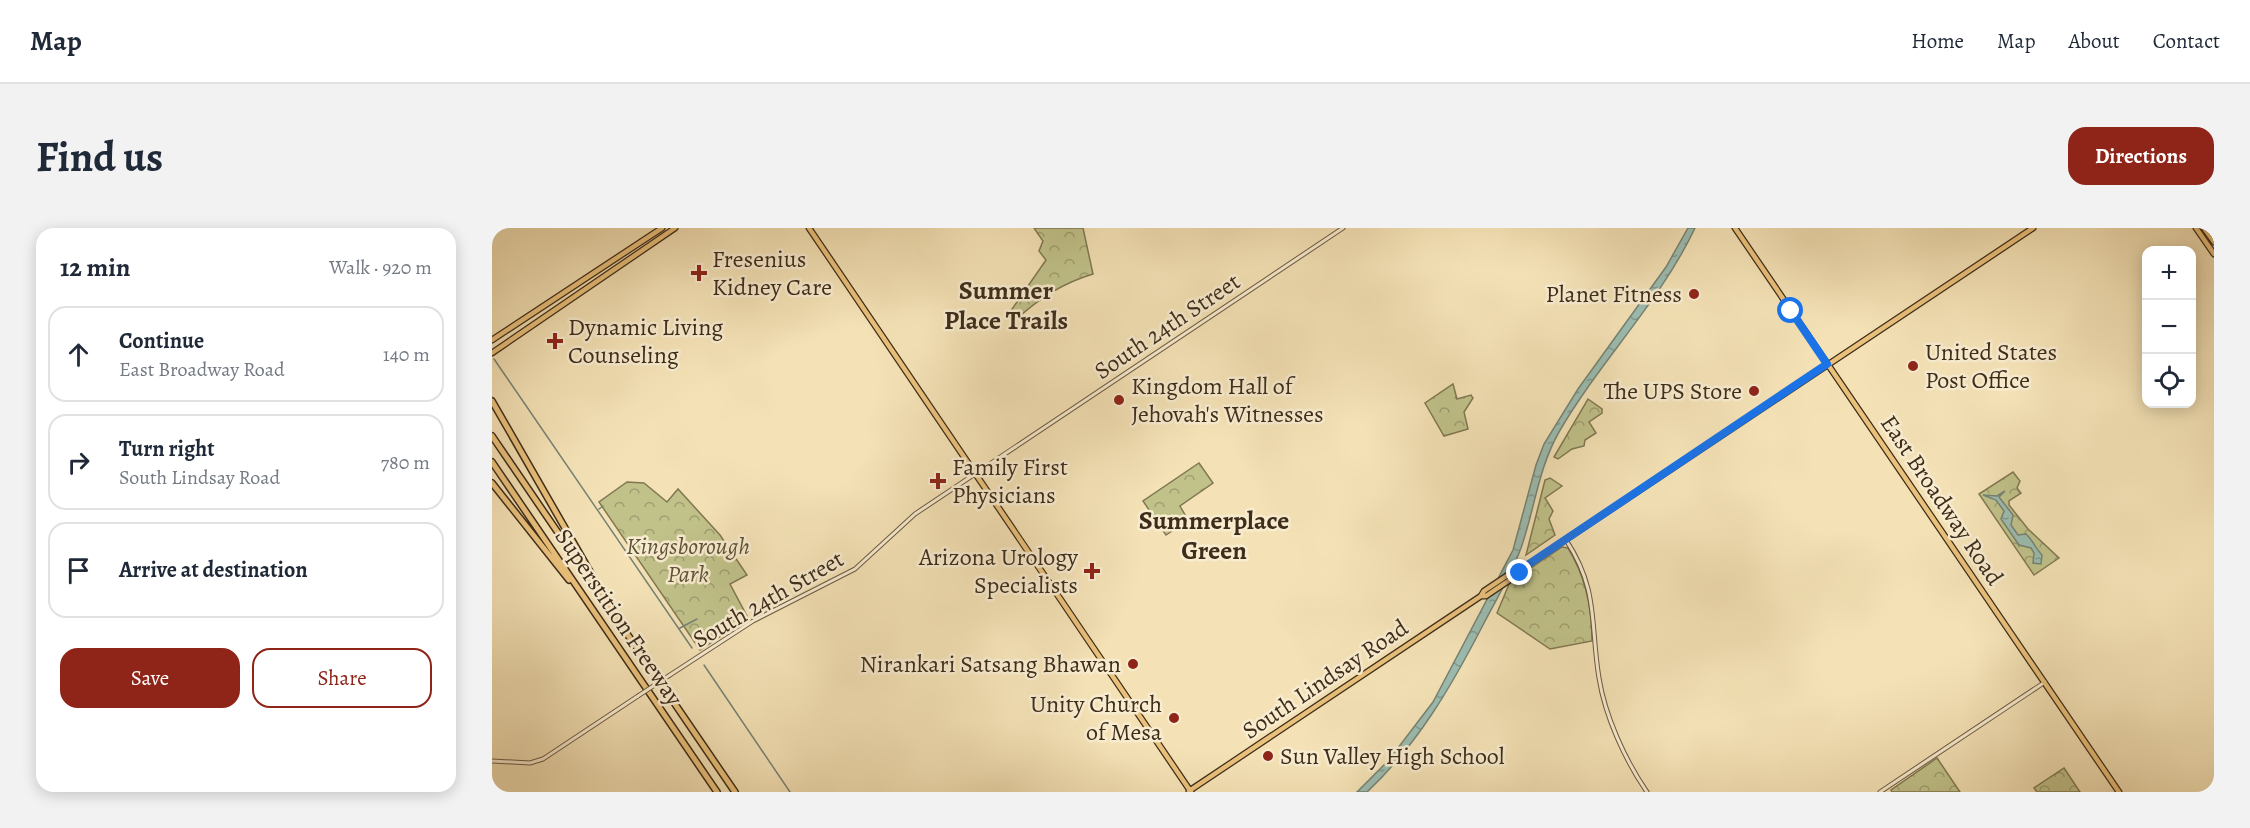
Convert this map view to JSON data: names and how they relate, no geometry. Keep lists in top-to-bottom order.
{
  "streets": {
    "highway": ["Superstition Freeway"],
    "main road": ["East Broadway Road", "South Lindsay Road"],
    "street": ["South 24th Street"]
  },
  "crossings": [
    ["East Broadway Road", "South Lindsay Road"]
  ],
  "districts": ["Summer Place Trails", "Summerplace Green"],
  "parks": ["Kingsborough Park"],
  "places": {
    "health": [
      "Fresenius Kidney Care",
      "Dynamic Living Counseling",
      "Family First Physicians",
      "Arizona Urology Specialists"
    ],
    "other": [
      "Planet Fitness",
      "United States Post Office",
      "The UPS Store",
      "Kingdom Hall of Jehovah's Witnesses",
      "Nirankari Satsang Bhawan",
      "Unity Church of Mesa",
      "Sun Valley High School"
    ]
  },
  "page": {
    "header": "Map",
    "nav": [
      "Home",
      "Map",
      "About",
      "Contact"
    ],
    "buttons": [
      "Directions",
      ["Save", "Share"]
    ],
    "title": "Find us",
    "heading": ["12 min", "Walk · 920 m"],
    "map_buttons": ["+", "−"],
    "list": [
      ["Continue", "East Broadway Road", "140 m"],
      ["Turn right", "South Lindsay Road", "780 m"],
      "Arrive at destination"
    ]
  }
}
